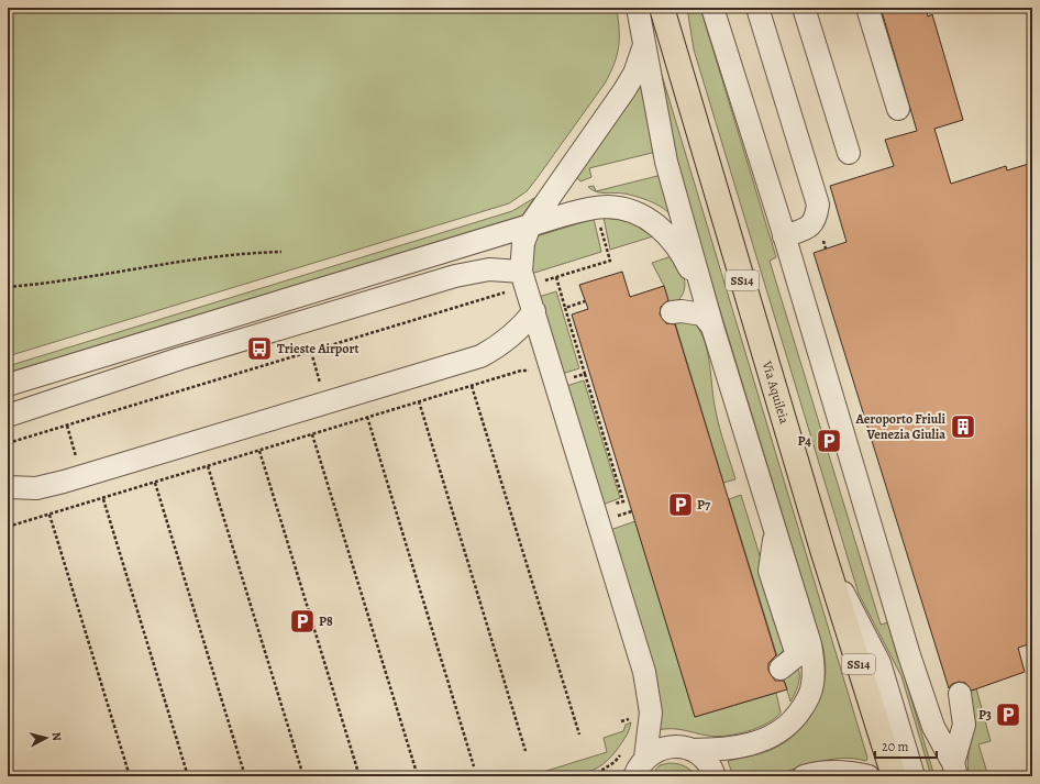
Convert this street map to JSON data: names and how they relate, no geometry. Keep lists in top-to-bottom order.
{
  "streets": {
    "main road": ["SS14", "Via Aquileia"]
  },
  "places": {
    "bus stop": ["Trieste Airport"],
    "building": ["Aeroporto Friuli Venezia Giulia"],
    "parking": [
      "P4",
      "P7",
      "P8",
      "P3"
    ]
  },
  "scale_bar": "20 m",
  "north": "right"
}
